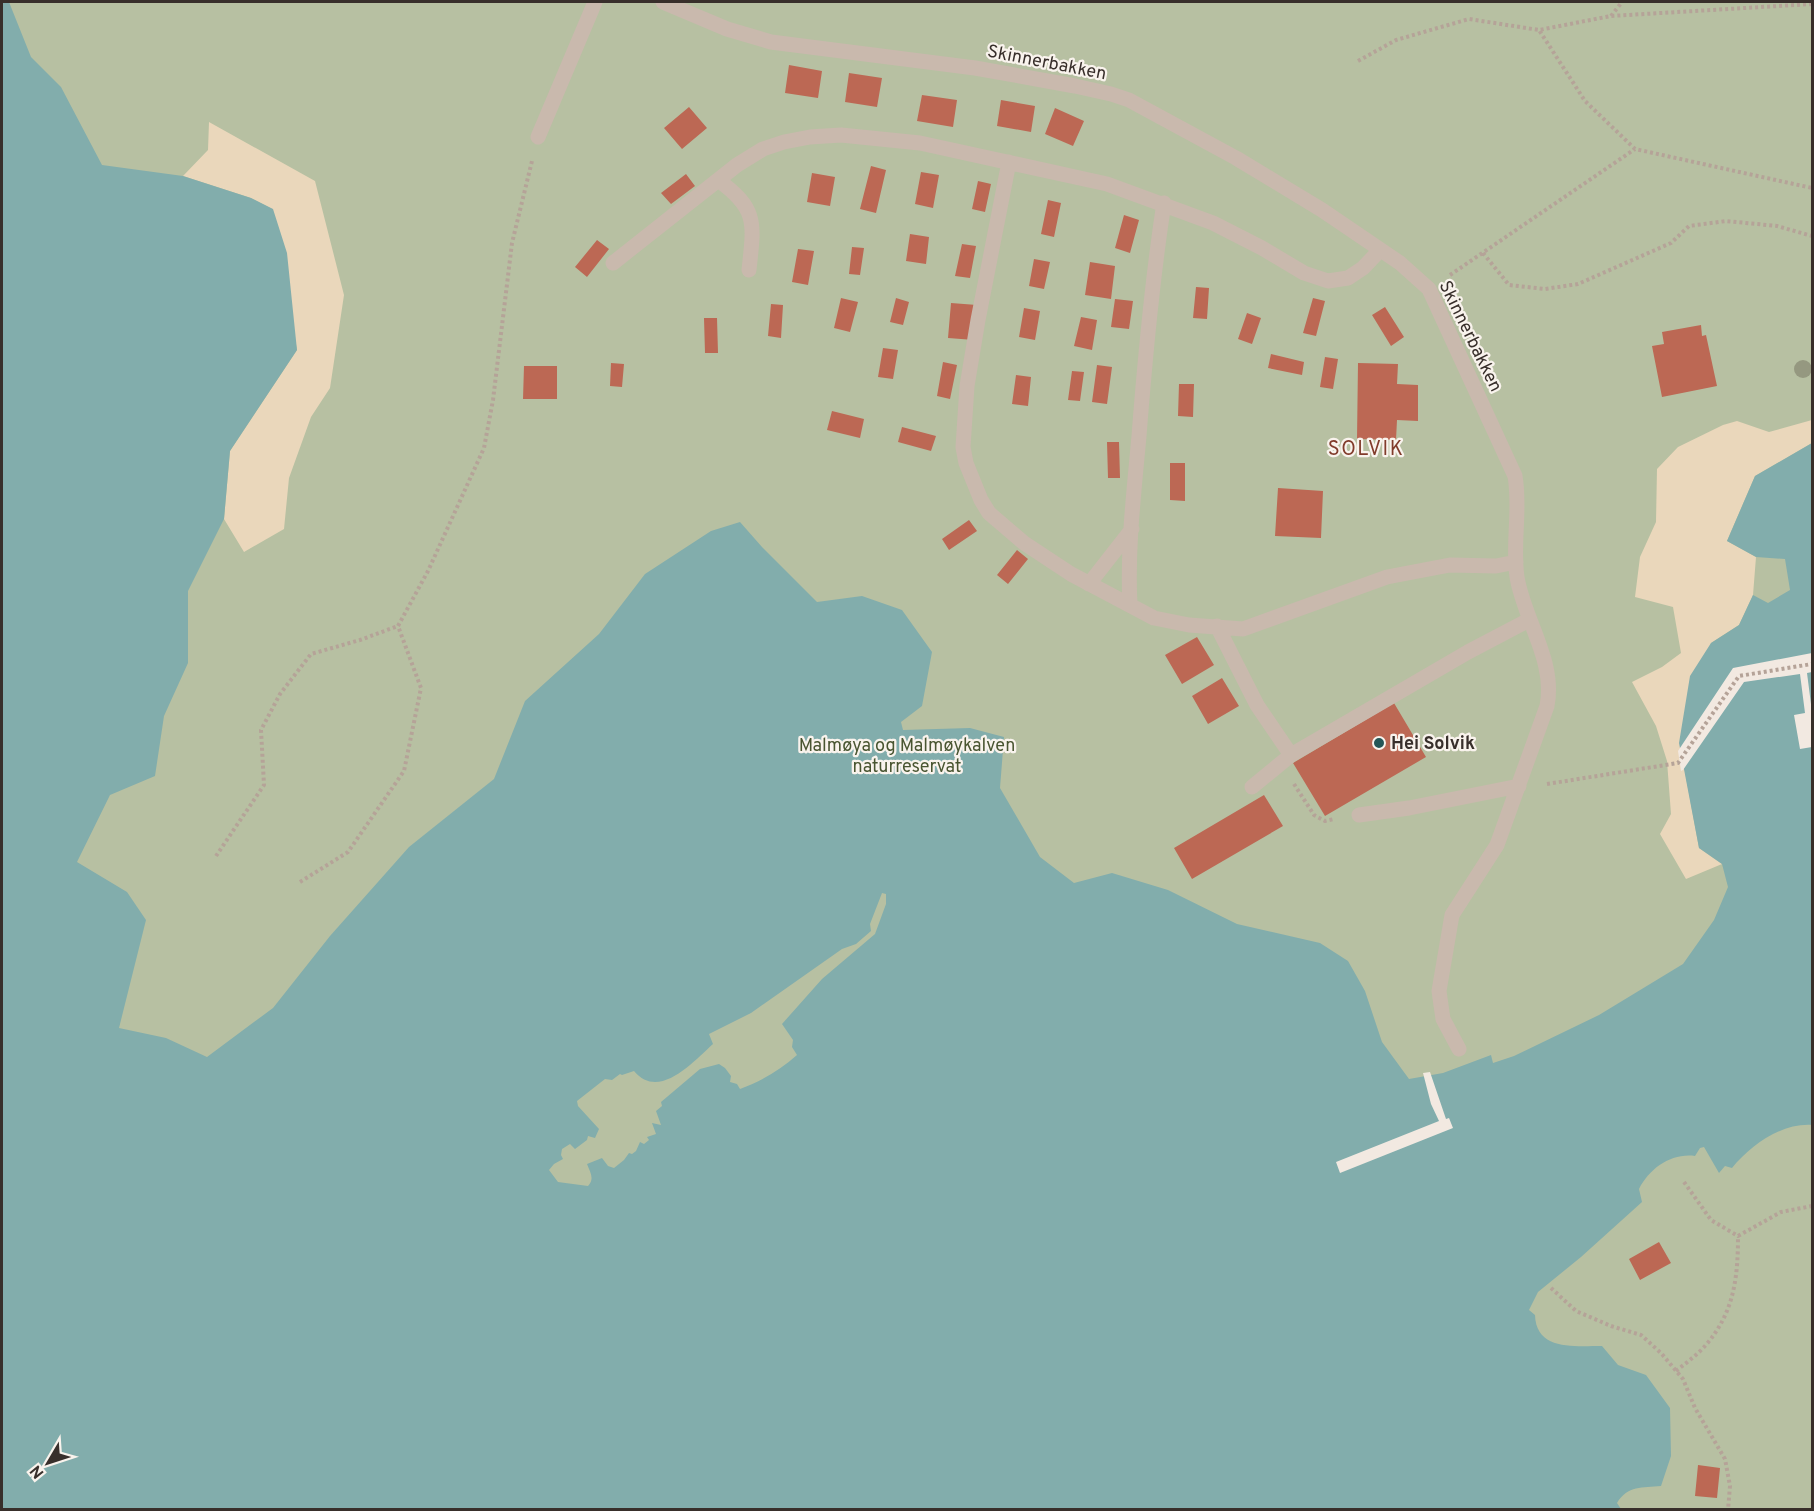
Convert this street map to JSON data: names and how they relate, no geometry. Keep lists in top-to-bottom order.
{
  "streets": {
    "lane": ["Skinnerbakken"]
  },
  "districts": ["SOLVIK"],
  "parks": ["Malmøya og Malmøykalven naturreservat"],
  "places": ["Hei Solvik"],
  "north": "bottom left"
}
